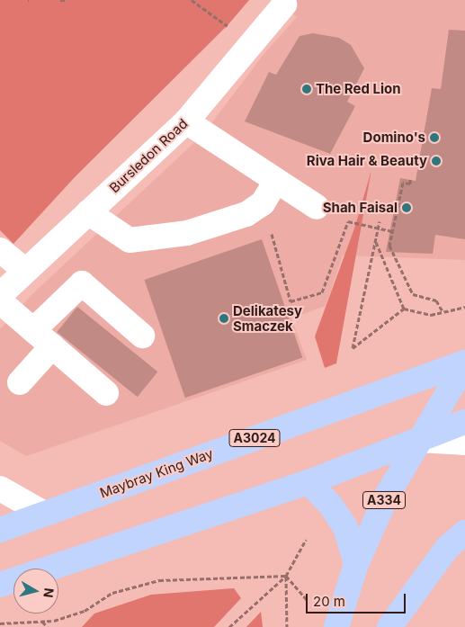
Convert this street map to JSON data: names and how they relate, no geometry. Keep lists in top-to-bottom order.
{
  "streets": {
    "main road": ["A3024", "Maybray King Way", "A334"],
    "street": ["Bursledon Road"]
  },
  "crossings": [
    ["Maybray King Way", "A334"]
  ],
  "places": [
    "The Red Lion",
    "Domino's",
    "Riva Hair & Beauty",
    "Shah Faisal",
    "Delikatesy Smaczek"
  ],
  "scale_bar": "20 m",
  "north": "right"
}
